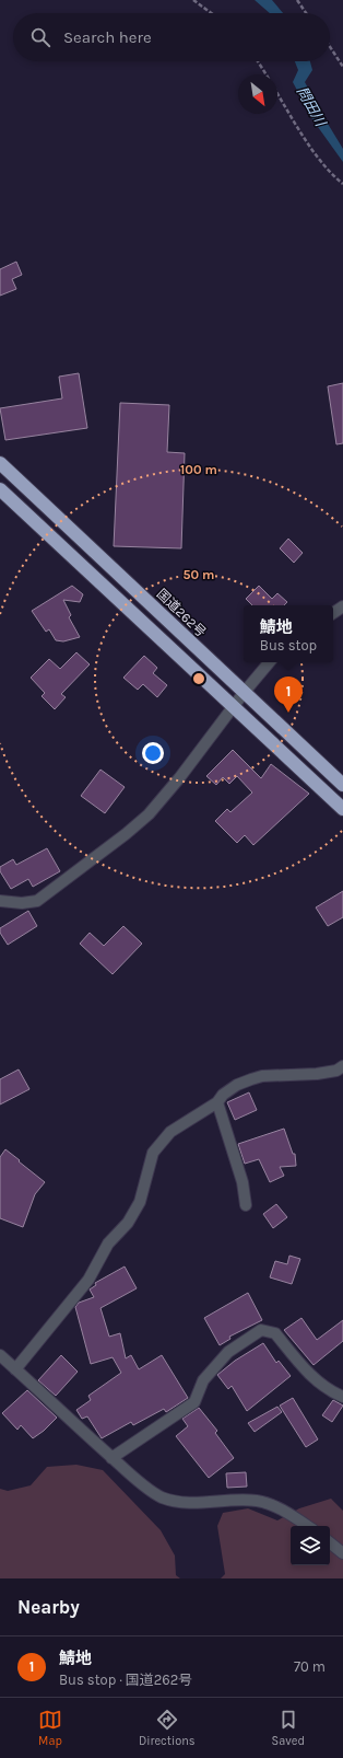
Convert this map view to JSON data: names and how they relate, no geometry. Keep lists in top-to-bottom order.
{
  "streets": {
    "highway": ["国道262号"]
  },
  "water": ["問田川"],
  "north": "bottom right",
  "page": {
    "search": "Search here",
    "popup": ["鯖地", "Bus stop"],
    "pins": "1",
    "heading": "Nearby",
    "list": [
      {
        "mark": "1",
        "name": "鯖地",
        "note": "Bus stop · 国道262号",
        "value": "70 m"
      }
    ],
    "nav": ["Map", "Directions", "Saved"]
  },
  "rings": ["100 m", "50 m"]
}
